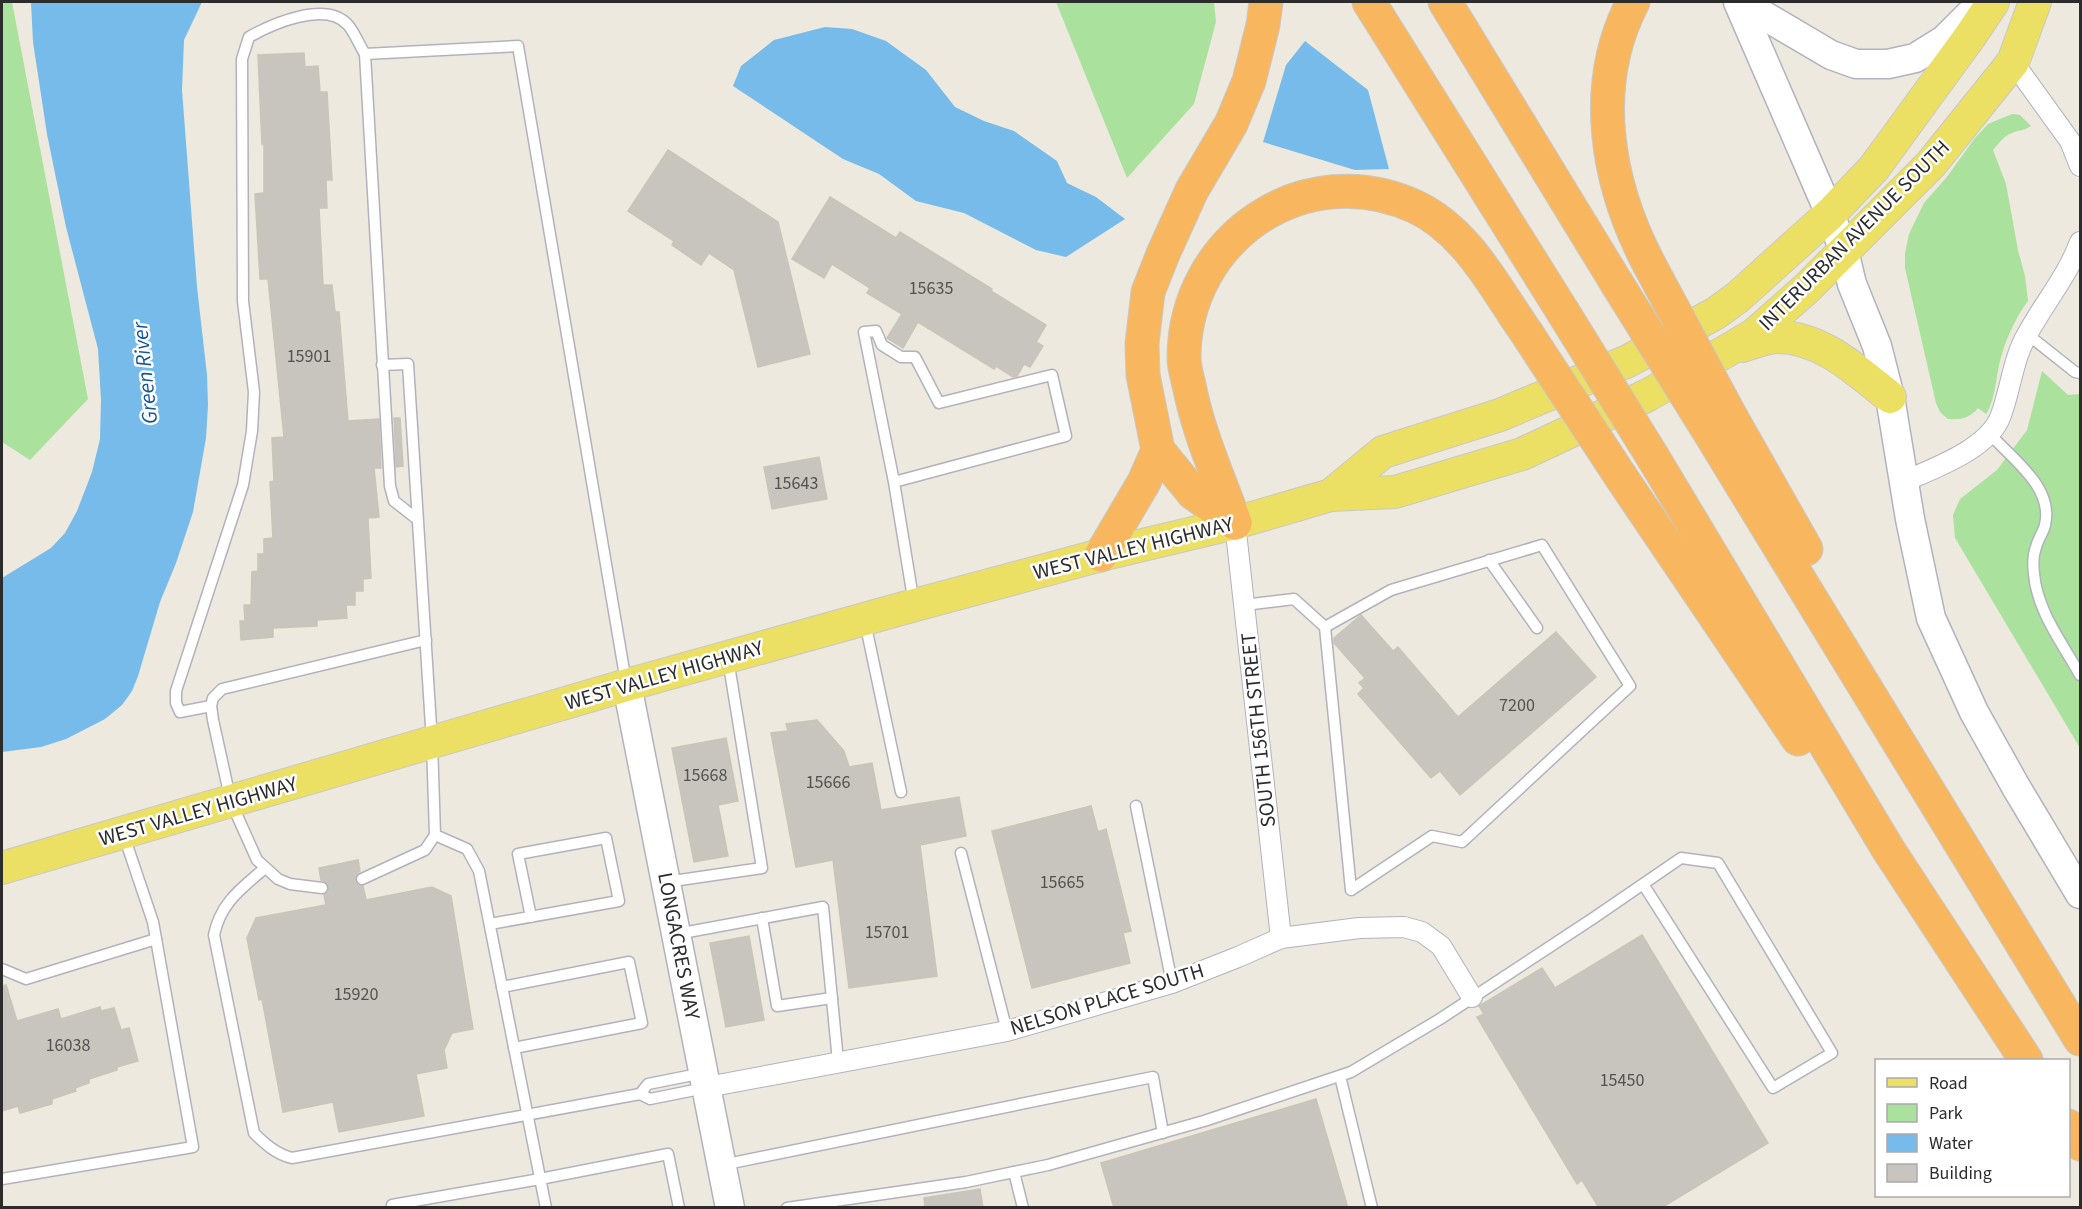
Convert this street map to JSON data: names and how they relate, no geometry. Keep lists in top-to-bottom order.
{
  "streets": {
    "main road": ["INTERURBAN AVENUE SOUTH", "WEST VALLEY HIGHWAY", "LONGACRES WAY"],
    "street": ["SOUTH 156TH STREET", "NELSON PLACE SOUTH"]
  },
  "crossings": [
    ["INTERURBAN AVENUE SOUTH", "WEST VALLEY HIGHWAY"],
    ["WEST VALLEY HIGHWAY", "SOUTH 156TH STREET"],
    ["WEST VALLEY HIGHWAY", "LONGACRES WAY"],
    ["SOUTH 156TH STREET", "NELSON PLACE SOUTH"],
    ["LONGACRES WAY", "NELSON PLACE SOUTH"]
  ],
  "water": ["Green River"],
  "house_numbers": [
    "15635",
    "15901",
    "15643",
    "7200",
    "15668",
    "15666",
    "15665",
    "15701",
    "15920",
    "16038",
    "15450"
  ],
  "legend": [
    "Road",
    "Park",
    "Water",
    "Building"
  ]
}
